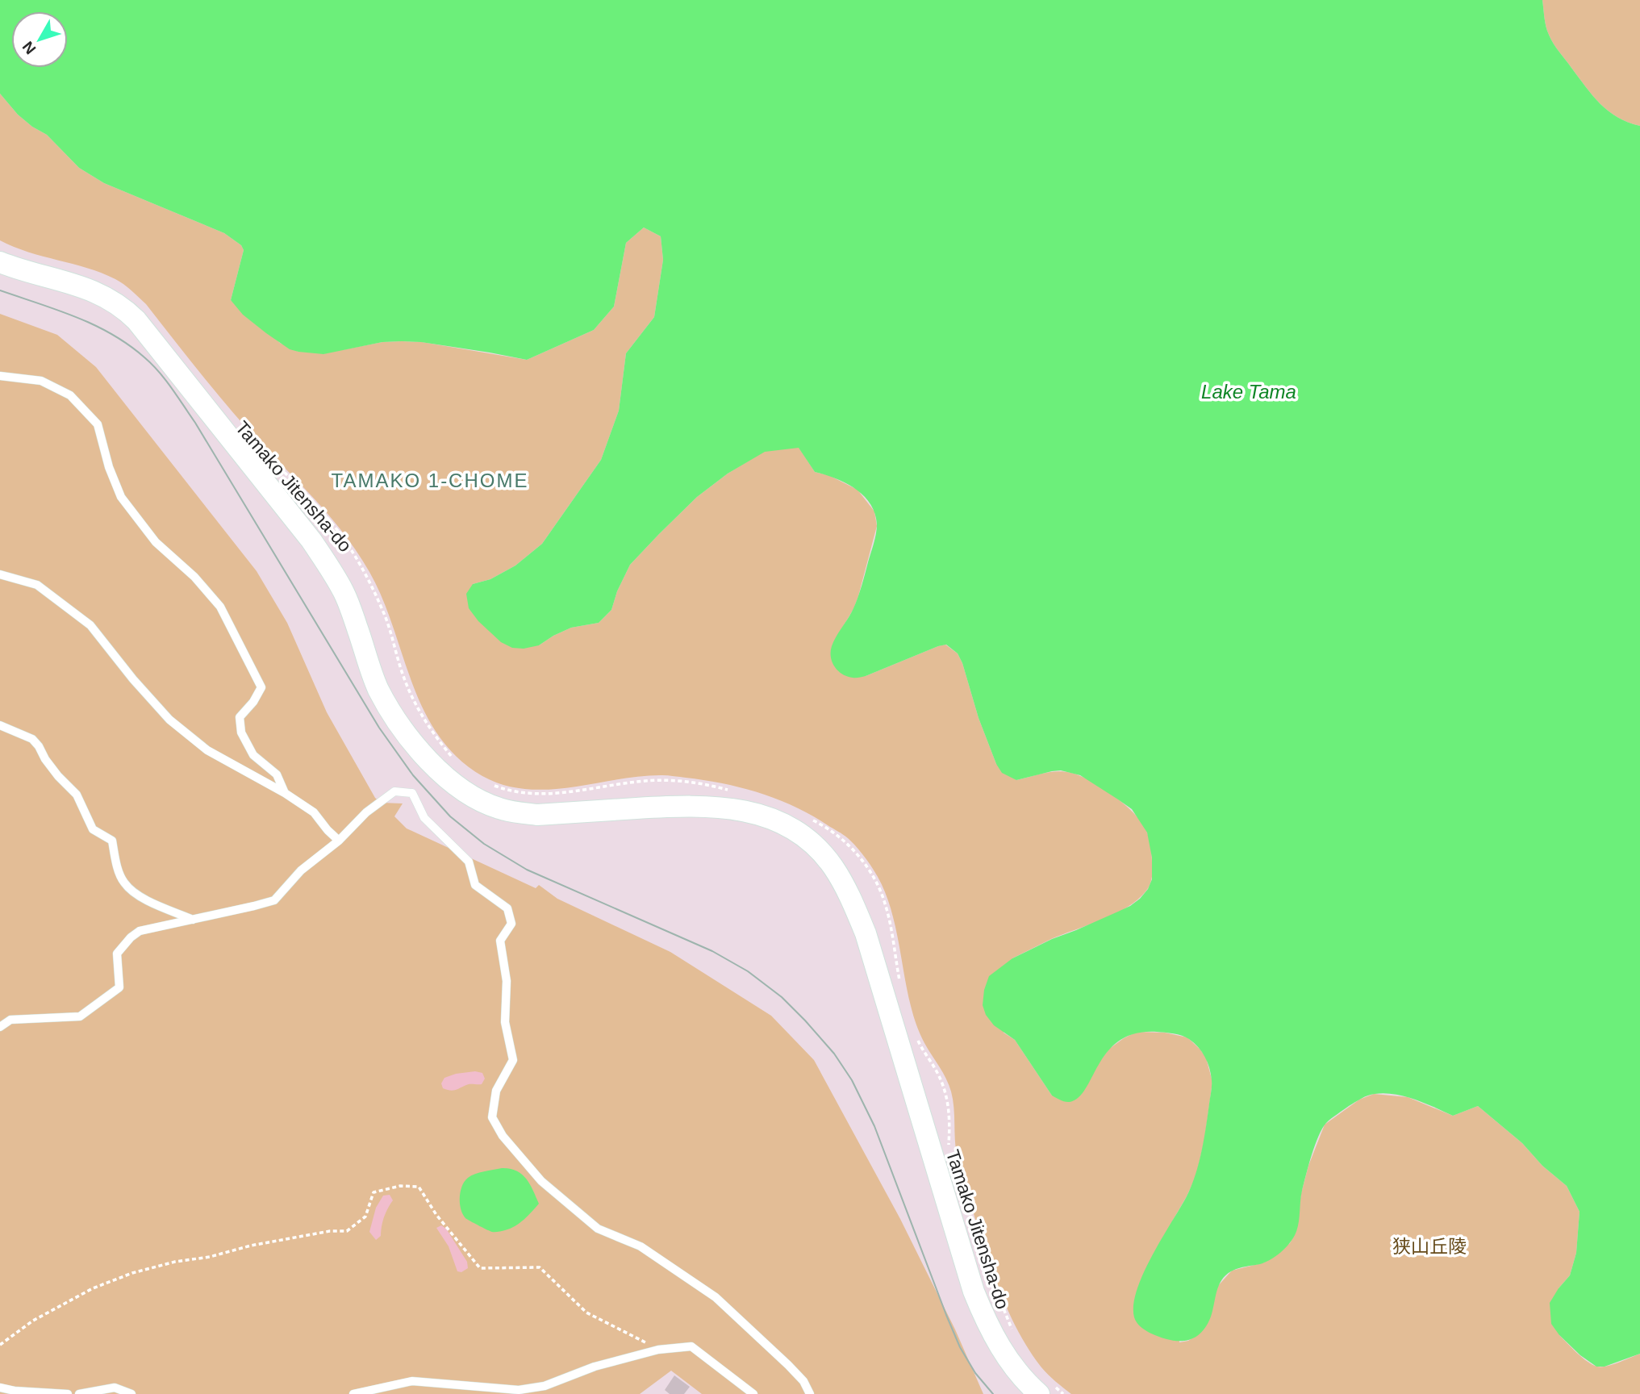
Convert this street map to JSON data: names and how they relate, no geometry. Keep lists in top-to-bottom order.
{
  "streets": {
    "path": ["Tamako Jitensha-do"]
  },
  "districts": ["TAMAKO 1-CHOME"],
  "water": ["Lake Tama"],
  "parks": ["狭山丘陵"],
  "north": "bottom left"
}
